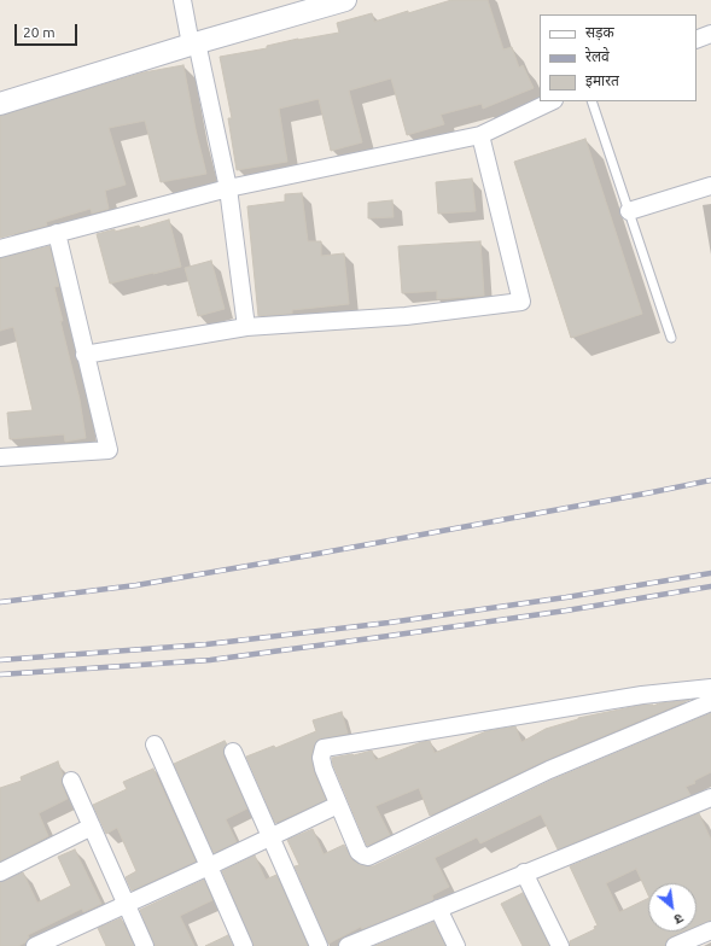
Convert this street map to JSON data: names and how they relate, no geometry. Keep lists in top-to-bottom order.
{
  "legend": ["सड़क", "रेलवे", "इमारत"],
  "scale_bar": "20 m",
  "north": "bottom right"
}
